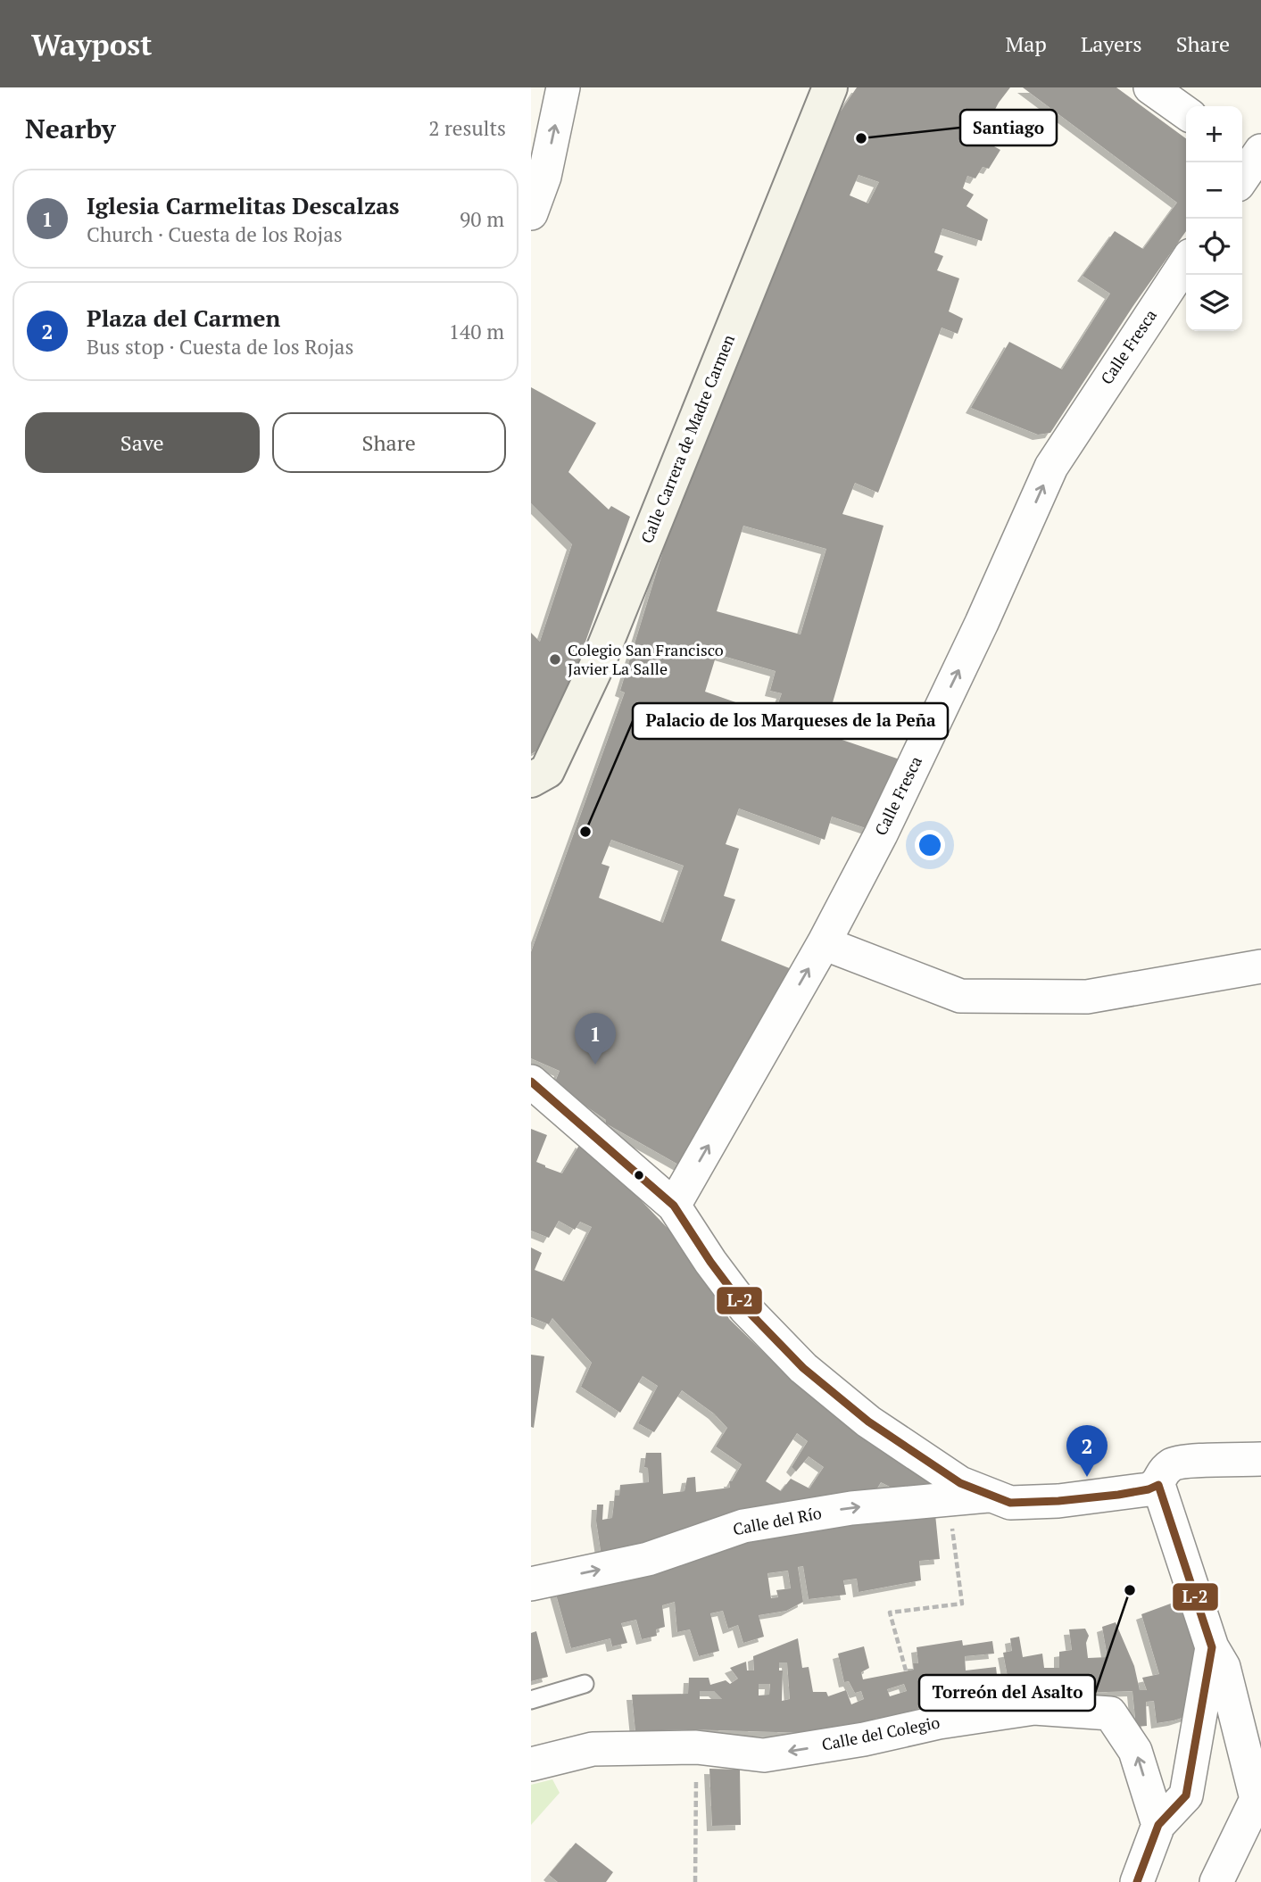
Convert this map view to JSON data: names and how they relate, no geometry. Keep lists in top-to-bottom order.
{
  "streets": {
    "street": [
      "Calle Fresca",
      "Calle Carrera de Madre Carmen",
      "Calle del Río",
      "Calle del Colegio"
    ]
  },
  "one_way": ["Calle Fresca", "Calle del Río"],
  "places": [
    "Santiago",
    "Colegio San Francisco Javier La Salle",
    "Palacio de los Marqueses de la Peña",
    "Torreón del Asalto"
  ],
  "lines": ["transit line L-2"],
  "page": {
    "header": "Waypost",
    "nav": ["Map", "Layers", "Share"],
    "heading": ["Nearby", "2 results"],
    "map_buttons": ["+", "−"],
    "list": [
      {
        "mark": "1",
        "name": "Iglesia Carmelitas Descalzas",
        "note": "Church · Cuesta de los Rojas",
        "value": "90 m"
      },
      {
        "mark": "2",
        "name": "Plaza del Carmen",
        "note": "Bus stop · Cuesta de los Rojas",
        "value": "140 m"
      }
    ],
    "buttons": ["Save", "Share"],
    "pins": ["1", "2"]
  }
}
